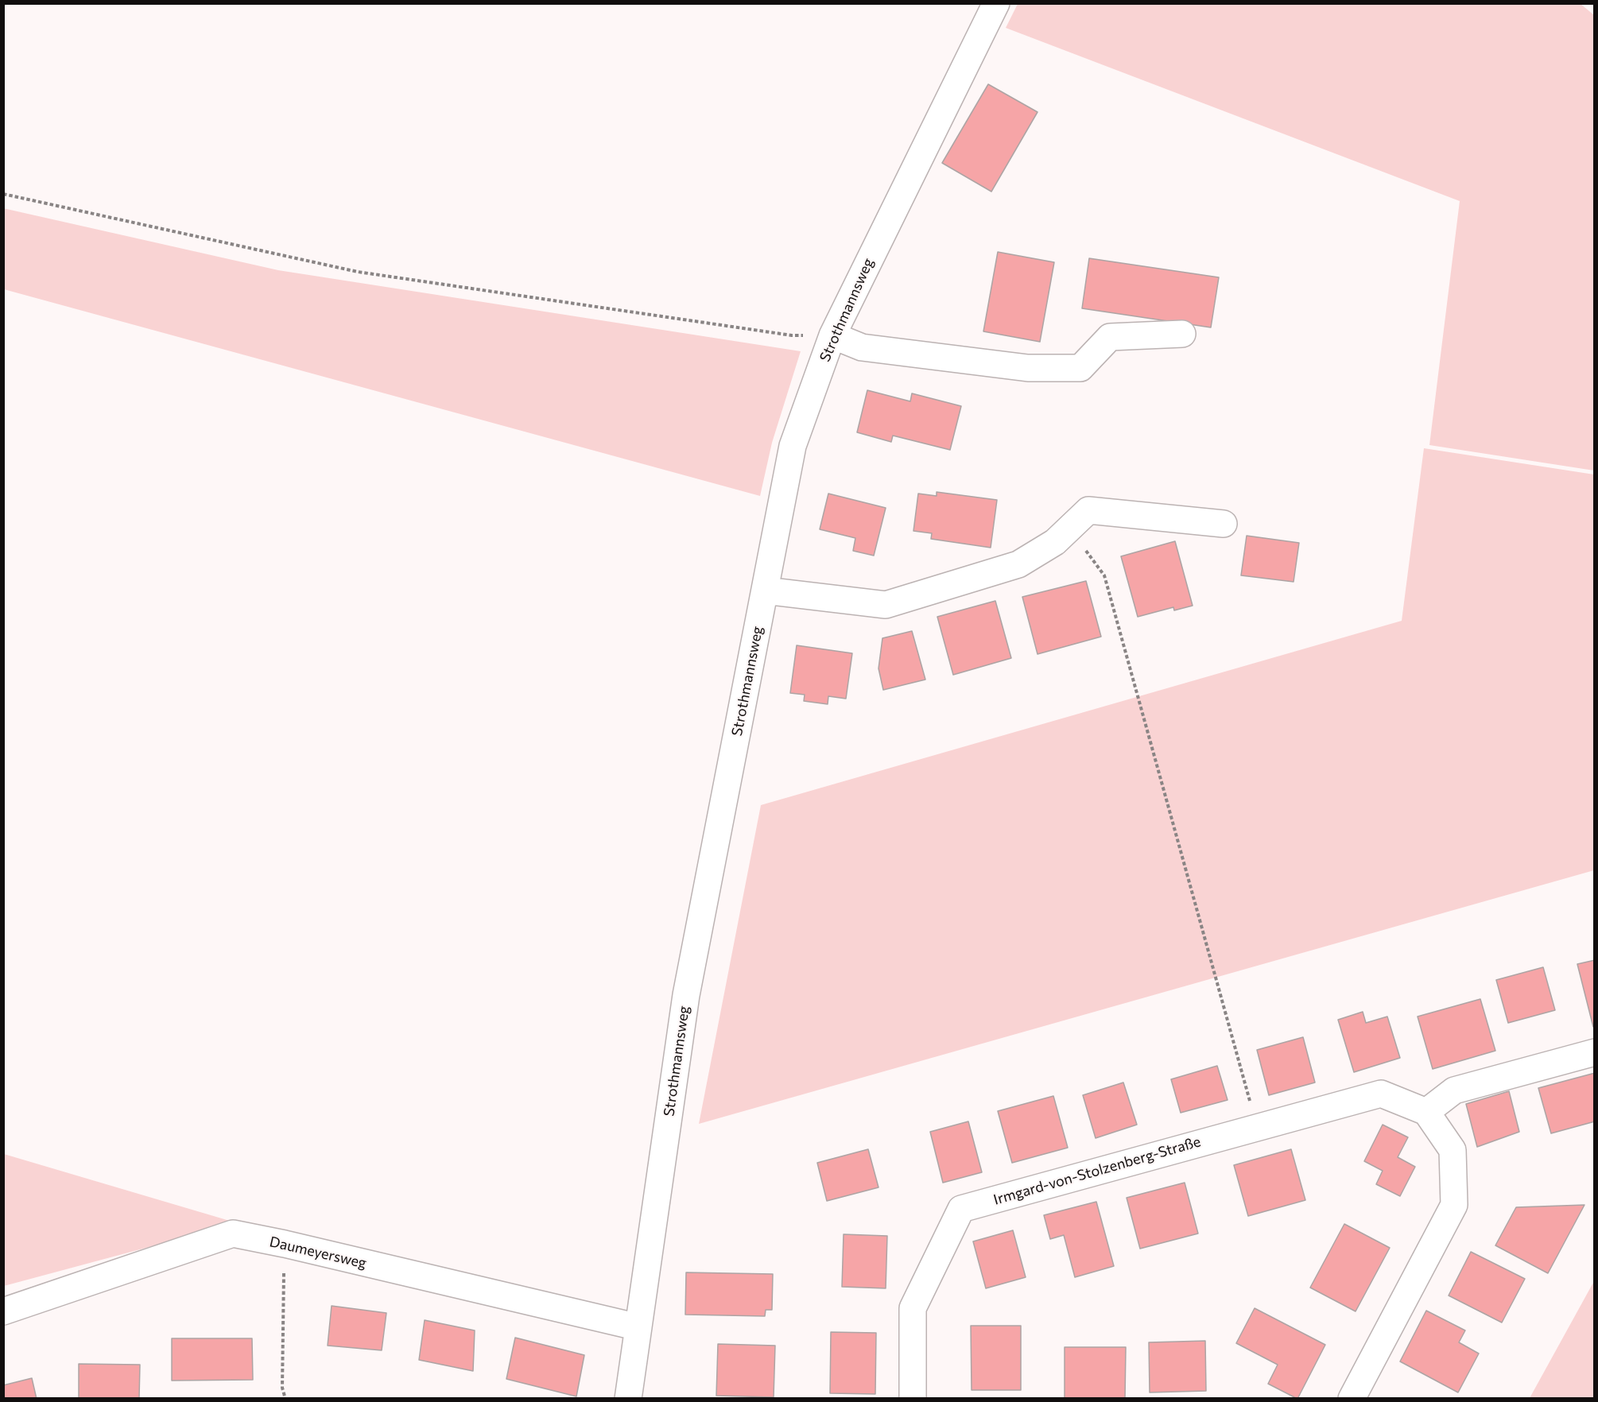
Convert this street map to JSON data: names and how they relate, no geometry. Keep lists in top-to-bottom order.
{
  "streets": {
    "street": ["Strothmannsweg", "Irmgard-von-Stolzenberg-Straße", "Daumeyersweg"]
  },
  "crossings": [
    ["Strothmannsweg", "Daumeyersweg"]
  ]
}
